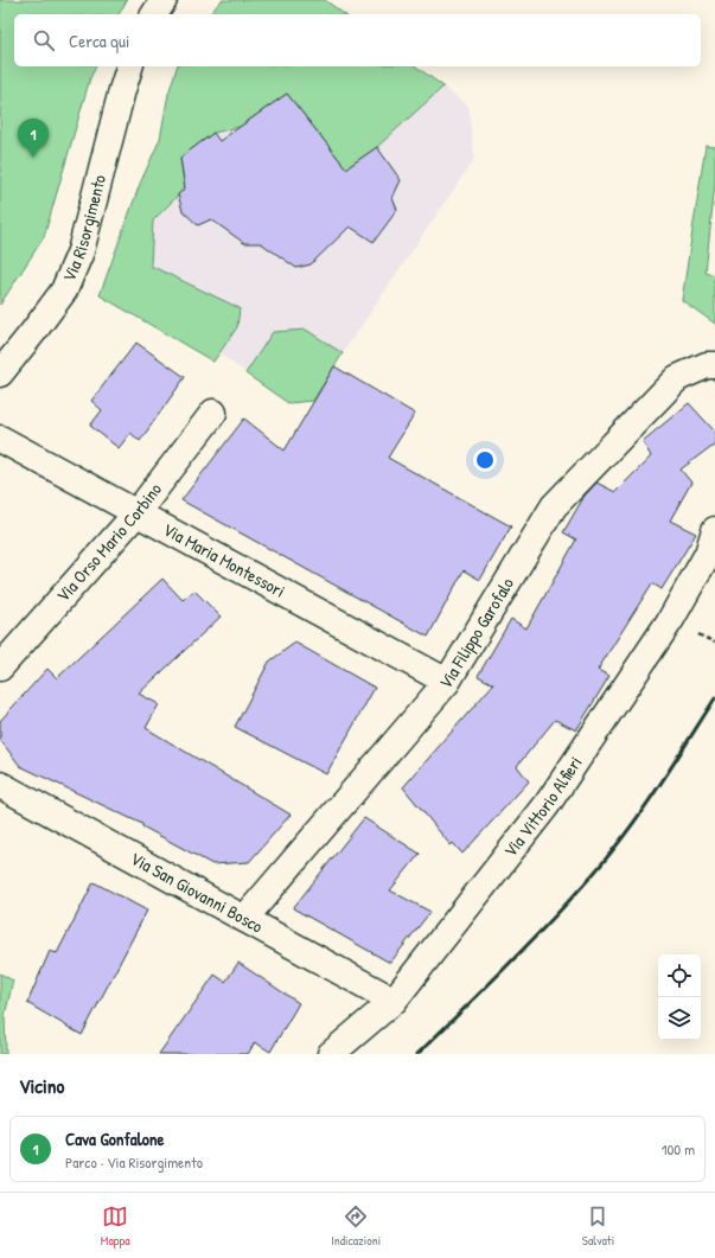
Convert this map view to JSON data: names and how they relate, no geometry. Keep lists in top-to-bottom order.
{
  "streets": {
    "street": [
      "Via Risorgimento",
      "Via Orso Mario Corbino",
      "Via Maria Montessori",
      "Via Filippo Garofalo",
      "Via Vittorio Alfieri",
      "Via San Giovanni Bosco"
    ]
  },
  "crossings": [
    ["Via Orso Mario Corbino", "Via Maria Montessori"],
    ["Via Maria Montessori", "Via Filippo Garofalo"],
    ["Via Filippo Garofalo", "Via San Giovanni Bosco"],
    ["Via Vittorio Alfieri", "Via San Giovanni Bosco"]
  ],
  "page": {
    "search": "Cerca qui",
    "pins": "1",
    "heading": "Vicino",
    "list": [
      {
        "mark": "1",
        "name": "Cava Gonfalone",
        "note": "Parco · Via Risorgimento",
        "value": "100 m"
      }
    ],
    "nav": ["Mappa", "Indicazioni", "Salvati"]
  }
}
